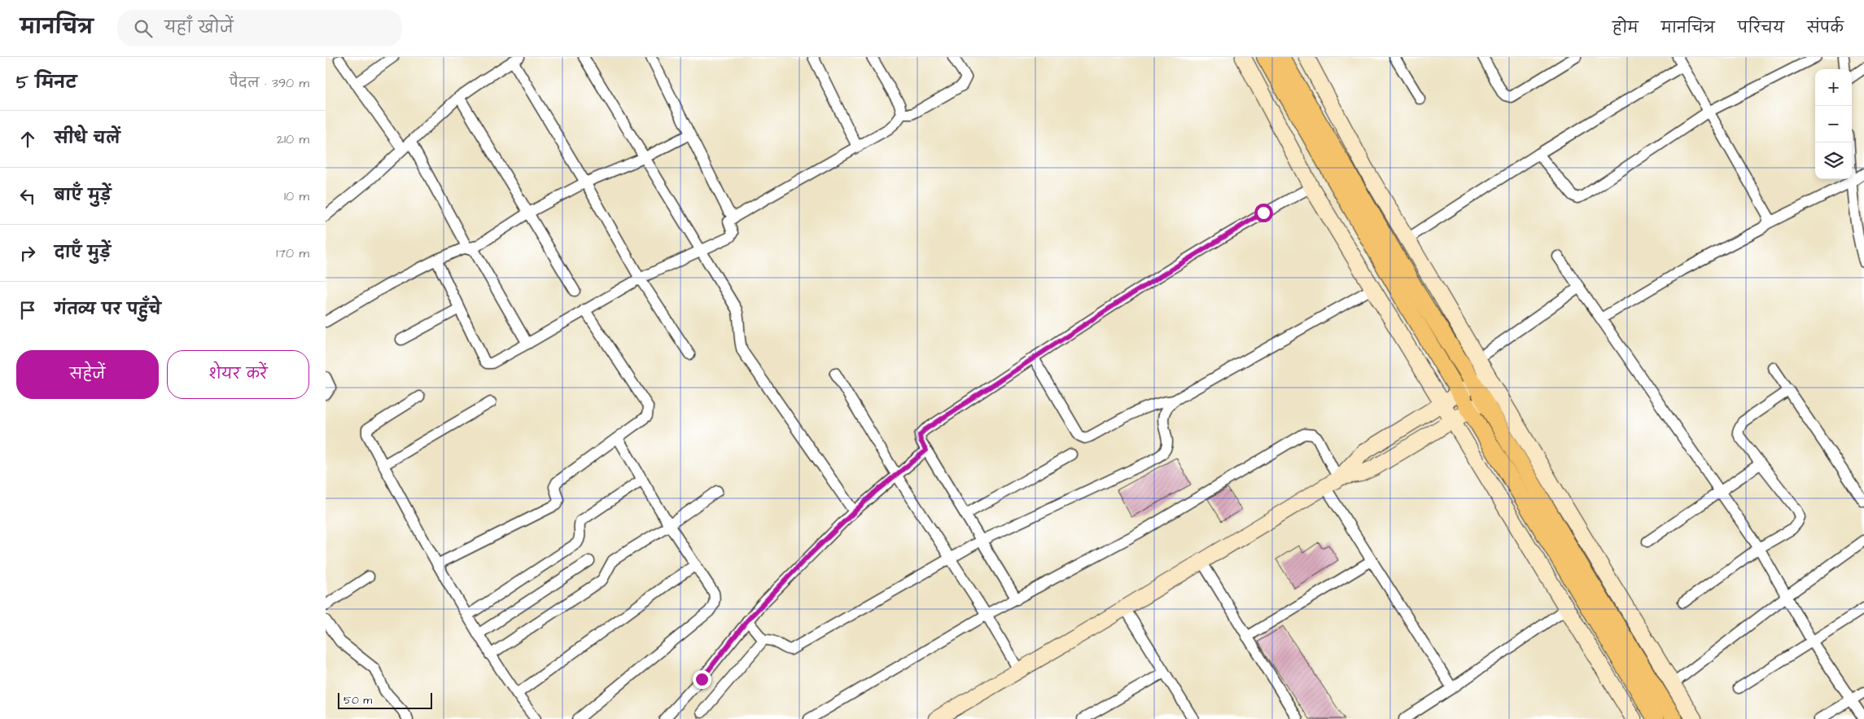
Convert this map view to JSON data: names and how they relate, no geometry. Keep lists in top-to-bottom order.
{
  "scale_bar": "50 m",
  "page": {
    "header": "मानचित्र",
    "search": "यहाँ खोजें",
    "nav": [
      "होम",
      "मानचित्र",
      "परिचय",
      "संपर्क"
    ],
    "heading": ["5 मिनट", "पैदल · 390 m"],
    "map_buttons": ["+", "−"],
    "list": [
      ["सीधे चलें", "210 m"],
      ["बाएँ मुड़ें", "10 m"],
      ["दाएँ मुड़ें", "170 m"],
      "गंतव्य पर पहुँचे"
    ],
    "buttons": ["सहेजें", "शेयर करें"],
    "scale": "50 m"
  }
}
